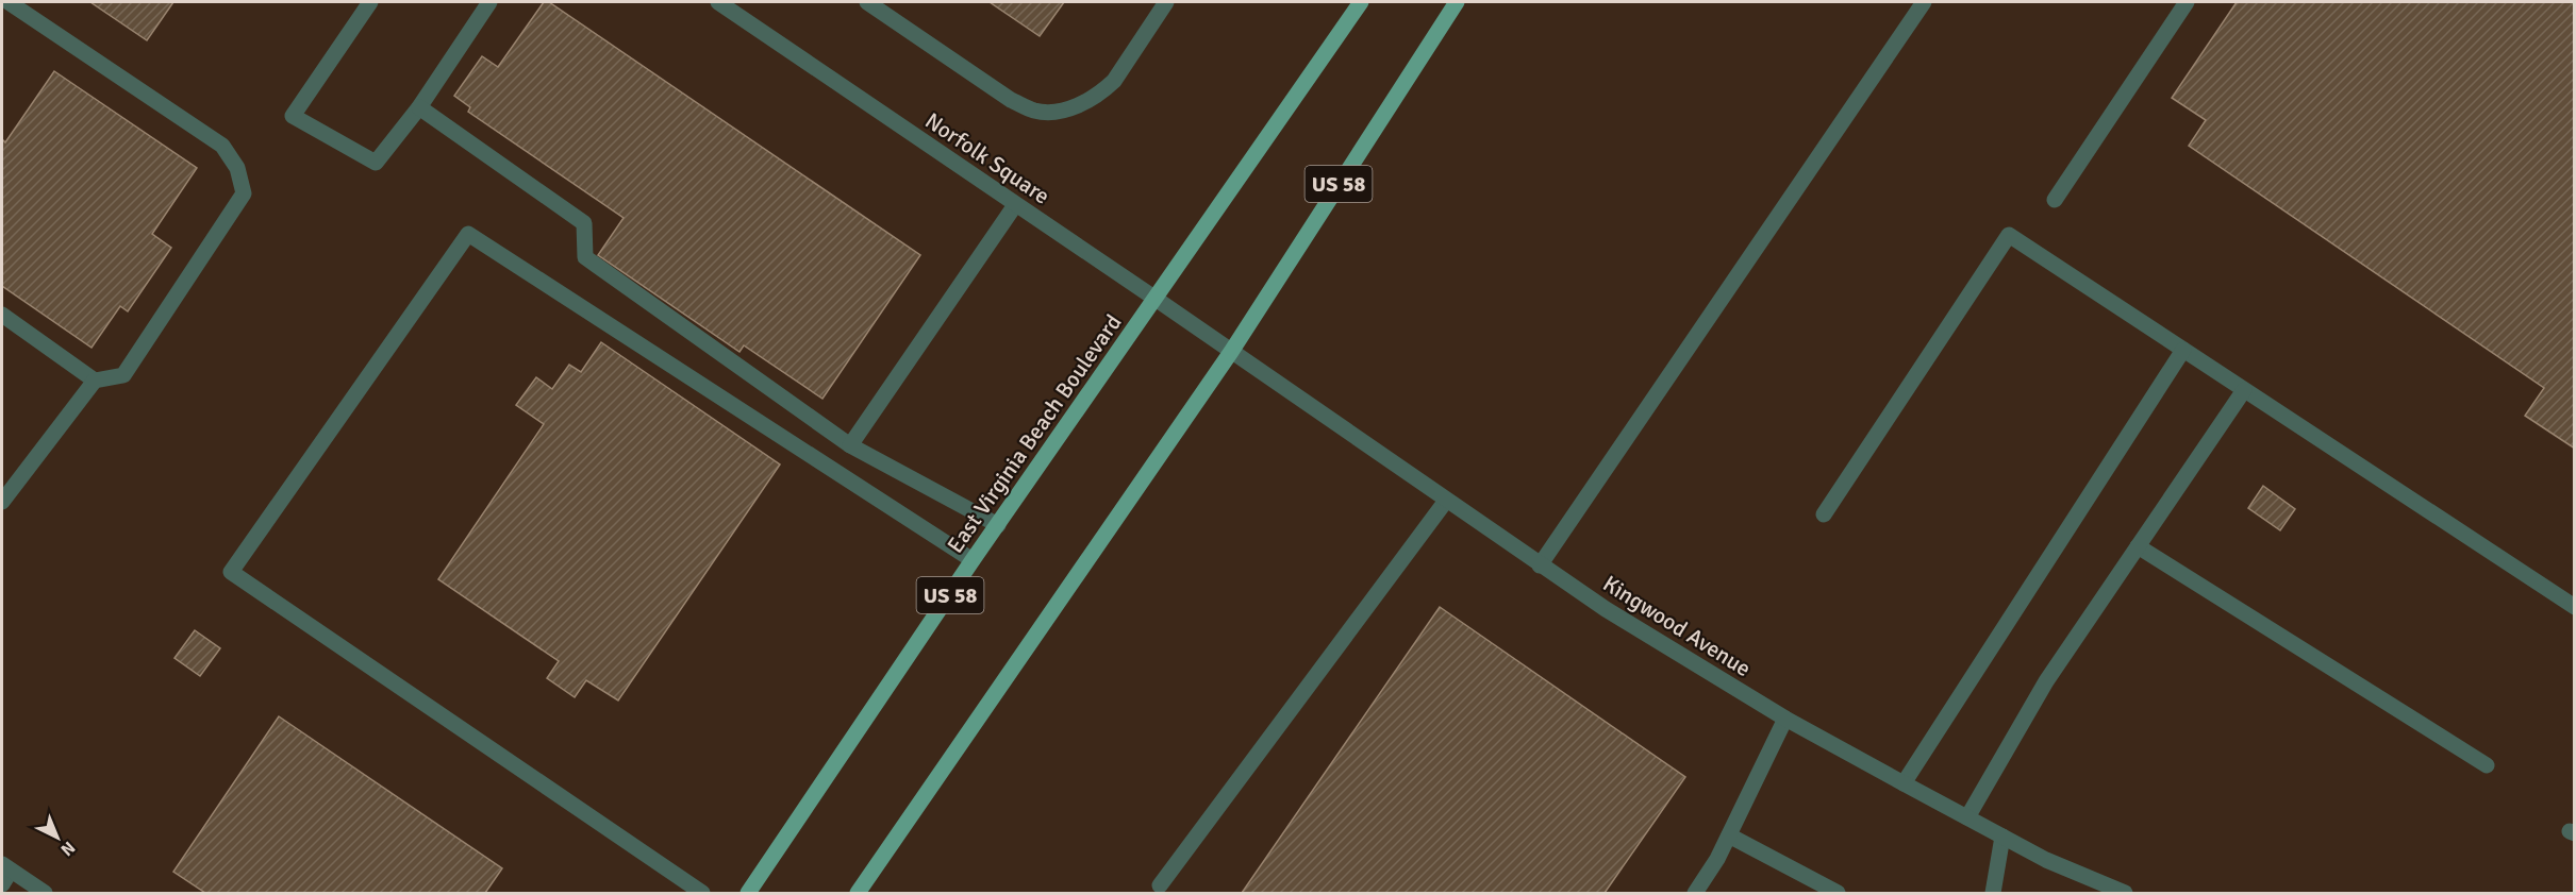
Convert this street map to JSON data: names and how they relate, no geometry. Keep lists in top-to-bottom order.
{
  "streets": {
    "main road": ["US 58", "East Virginia Beach Boulevard"],
    "street": ["Norfolk Square", "Kingwood Avenue"]
  },
  "crossings": [
    ["Norfolk Square", "US 58"],
    ["Norfolk Square", "East Virginia Beach Boulevard"],
    ["Norfolk Square", "Kingwood Avenue"],
    ["US 58", "Kingwood Avenue"]
  ],
  "north": "bottom right"
}
